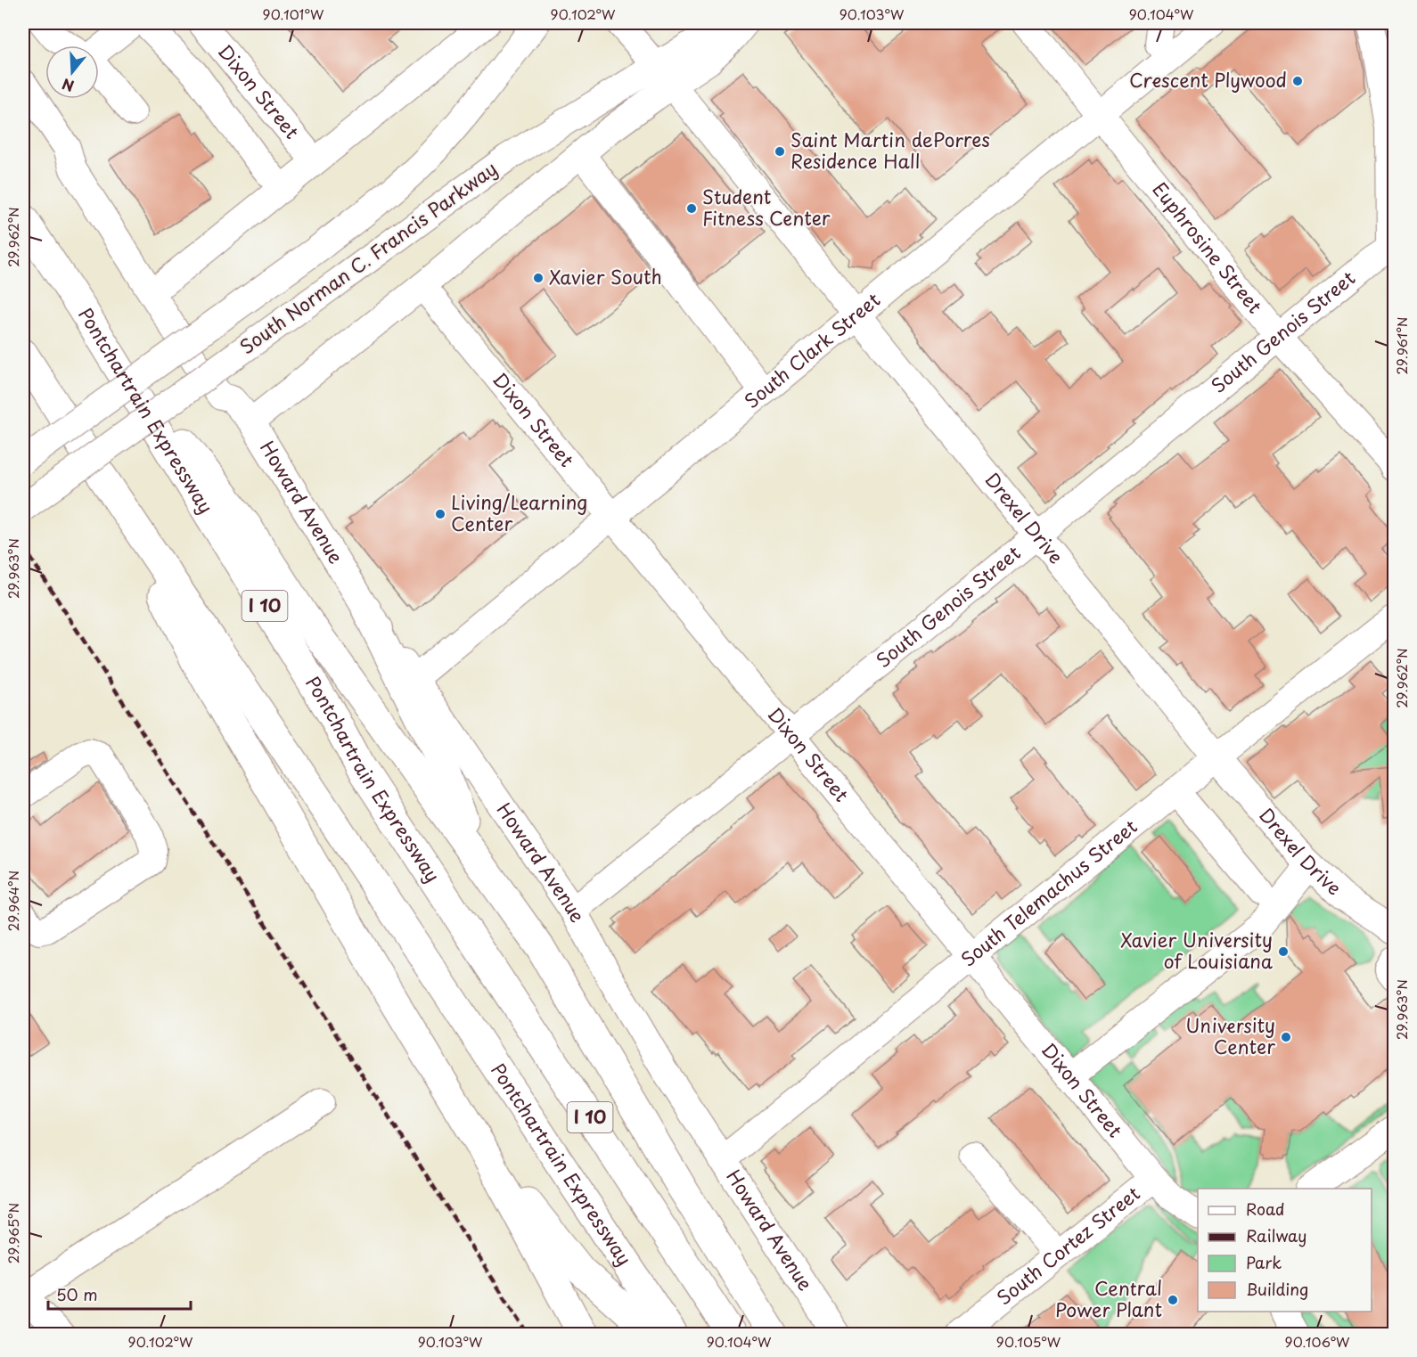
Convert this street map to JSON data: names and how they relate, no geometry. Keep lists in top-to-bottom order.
{
  "streets": {
    "highway": ["Pontchartrain Expressway", "I 10"],
    "street": [
      "Dixon Street",
      "Euphrosine Street",
      "South Norman C. Francis Parkway",
      "South Genois Street",
      "South Clark Street",
      "Howard Avenue",
      "Drexel Drive",
      "South Telemachus Street",
      "South Cortez Street"
    ]
  },
  "crossings": [
    ["Dixon Street", "South Norman C. Francis Parkway"],
    ["Dixon Street", "South Genois Street"],
    ["Dixon Street", "South Clark Street"],
    ["Dixon Street", "South Telemachus Street"],
    ["Dixon Street", "South Cortez Street"],
    ["Euphrosine Street", "South Genois Street"],
    ["Euphrosine Street", "South Clark Street"],
    ["South Norman C. Francis Parkway", "Howard Avenue"],
    ["South Norman C. Francis Parkway", "Drexel Drive"],
    ["South Genois Street", "Howard Avenue"],
    ["South Genois Street", "Drexel Drive"],
    ["South Clark Street", "Howard Avenue"],
    ["South Clark Street", "Drexel Drive"],
    ["Howard Avenue", "South Telemachus Street"],
    ["Drexel Drive", "South Telemachus Street"]
  ],
  "places": [
    "Crescent Plywood",
    "Saint Martin dePorres Residence Hall",
    "Student Fitness Center",
    "Xavier South",
    "Living/Learning Center",
    "Xavier University of Louisiana",
    "University Center",
    "Central Power Plant"
  ],
  "legend": [
    "Road",
    "Railway",
    "Park",
    "Building"
  ],
  "scale_bar": "50 m",
  "north": "bottom",
  "coordinates": [
    "90.101°W",
    "90.102°W",
    "90.103°W",
    "90.104°W",
    "29.962°N",
    "29.961°N",
    "29.963°N",
    "29.964°N",
    "29.965°N",
    "90.105°W",
    "90.106°W"
  ]
}
